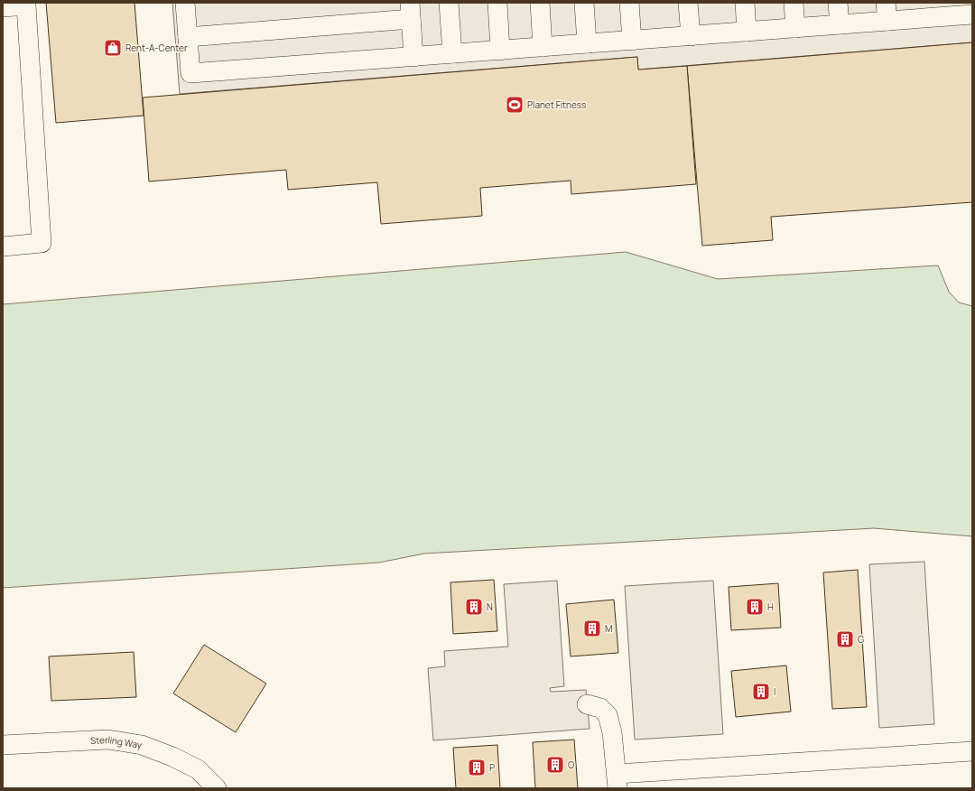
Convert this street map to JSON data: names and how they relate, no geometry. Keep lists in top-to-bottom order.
{
  "streets": {
    "street": ["Sterling Way"]
  },
  "places": {
    "shop": ["Rent-A-Center"],
    "sports": ["Planet Fitness"],
    "building": [
      "N",
      "H",
      "M",
      "G",
      "I",
      "O",
      "P"
    ]
  }
}
